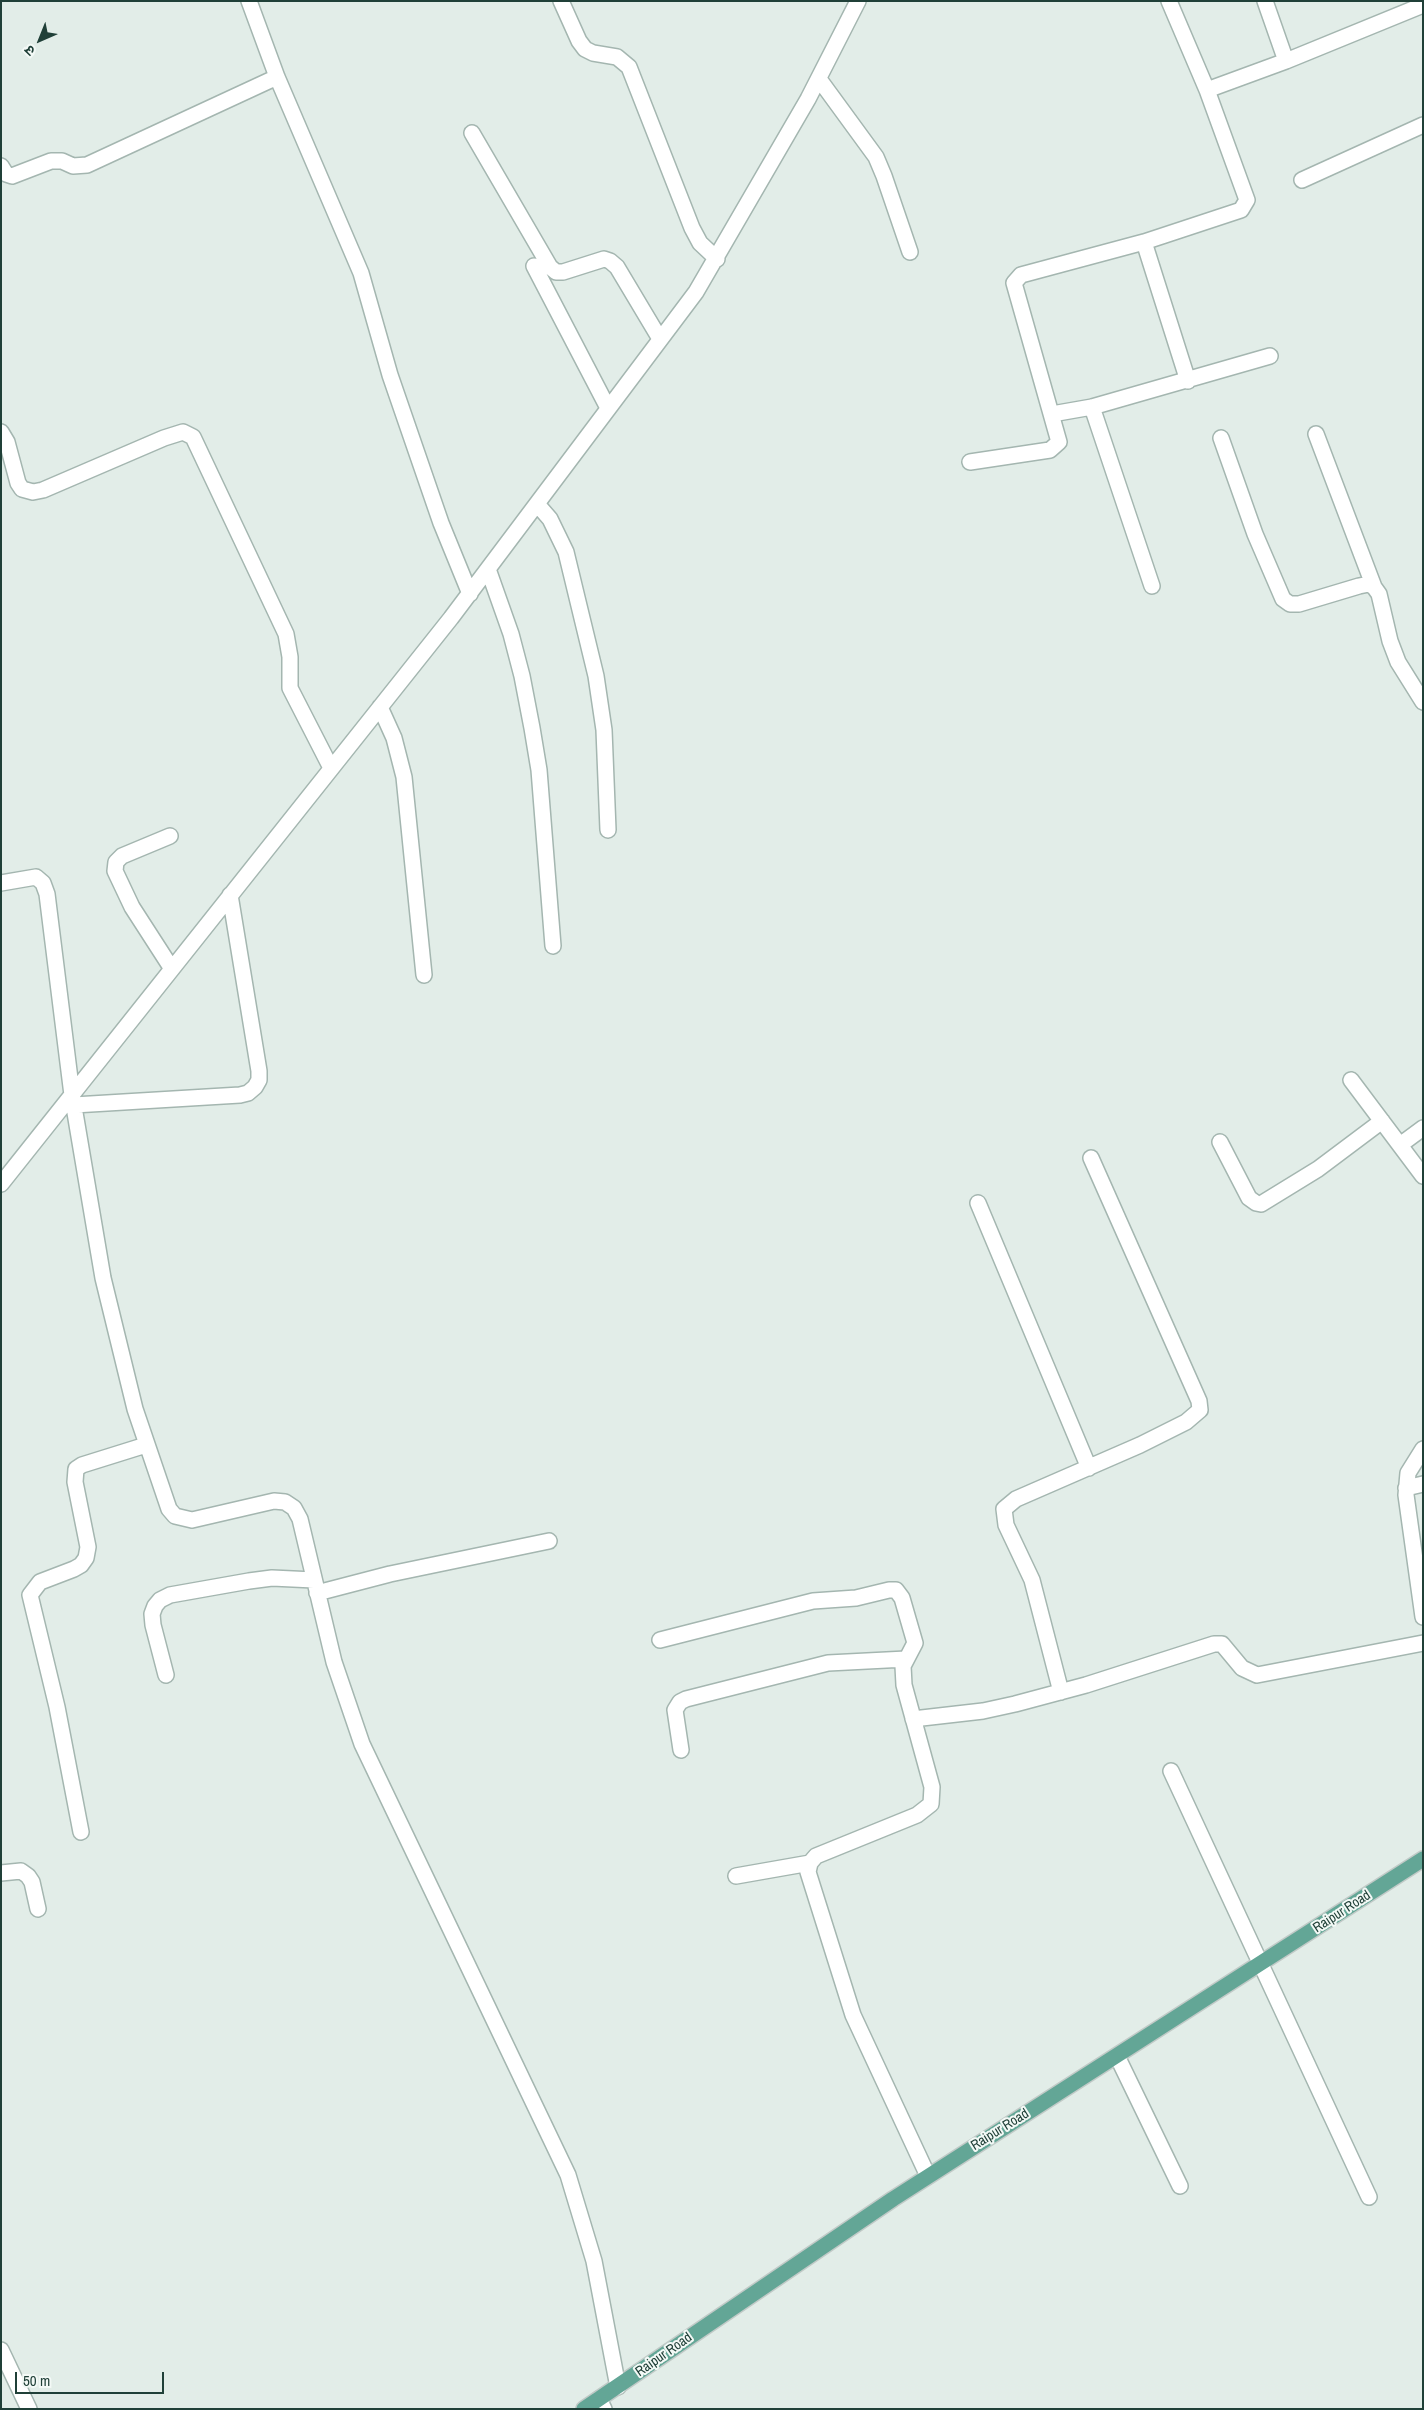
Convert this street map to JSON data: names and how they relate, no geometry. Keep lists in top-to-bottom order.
{
  "streets": {
    "main road": ["Raipur Road"]
  },
  "scale_bar": "50 m",
  "north": "bottom left"
}
